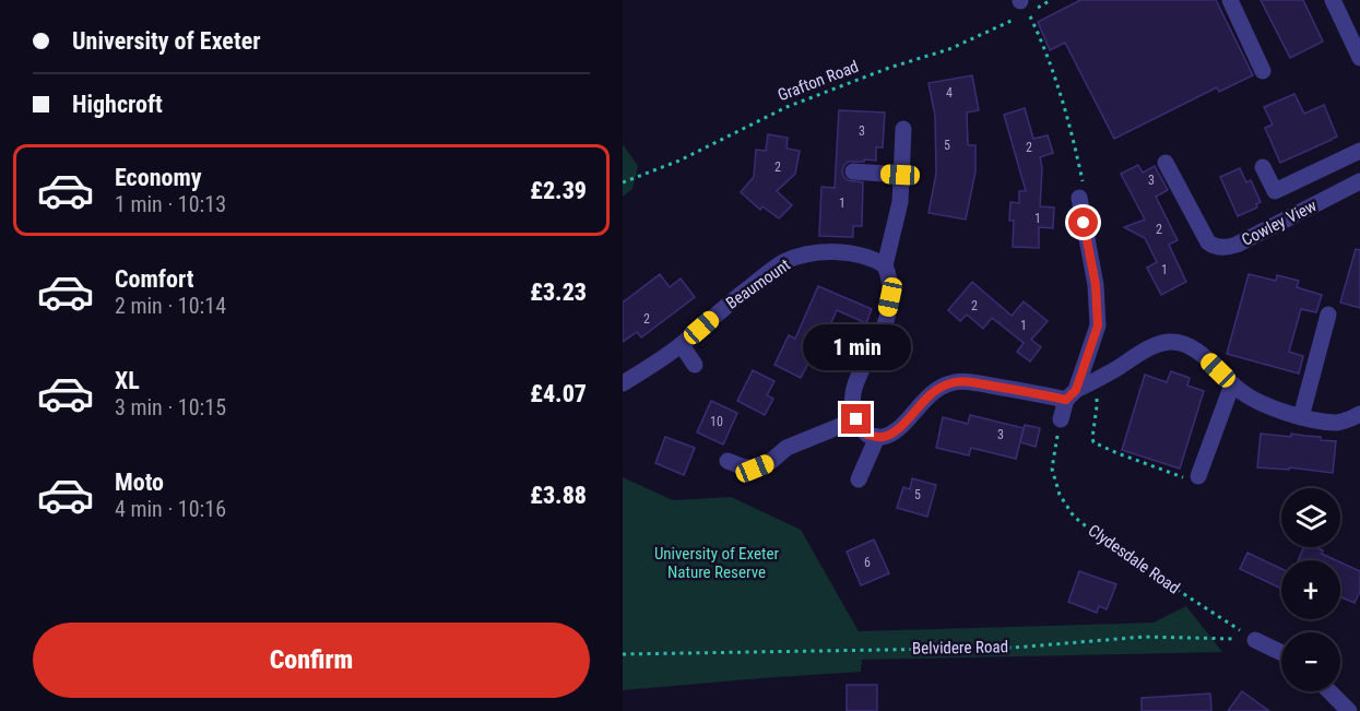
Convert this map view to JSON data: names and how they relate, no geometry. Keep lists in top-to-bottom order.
{
  "streets": {
    "street": ["Cowley View", "Beaumount"],
    "path": ["Grafton Road", "Clydesdale Road", "Belvidere Road"]
  },
  "crossings": [
    ["Clydesdale Road", "Belvidere Road"]
  ],
  "parks": ["University of Exeter Nature Reserve"],
  "house_numbers": [
    "4",
    "3",
    "5",
    "2",
    "2",
    "3",
    "1",
    "1",
    "2",
    "1",
    "2",
    "2",
    "1",
    "10",
    "3",
    "5",
    "6"
  ],
  "page": {
    "banner": ["University of Exeter", "Highcroft"],
    "list": [
      {
        "name": "Economy",
        "note": "1 min · 10:13",
        "value": "£2.39"
      },
      {
        "name": "Comfort",
        "note": "2 min · 10:14",
        "value": "£3.23"
      },
      {
        "name": "XL",
        "note": "3 min · 10:15",
        "value": "£4.07"
      },
      {
        "name": "Moto",
        "note": "4 min · 10:16",
        "value": "£3.88"
      }
    ],
    "bubble": "1 min",
    "map_buttons": ["+", "−"],
    "buttons": "Confirm"
  }
}
